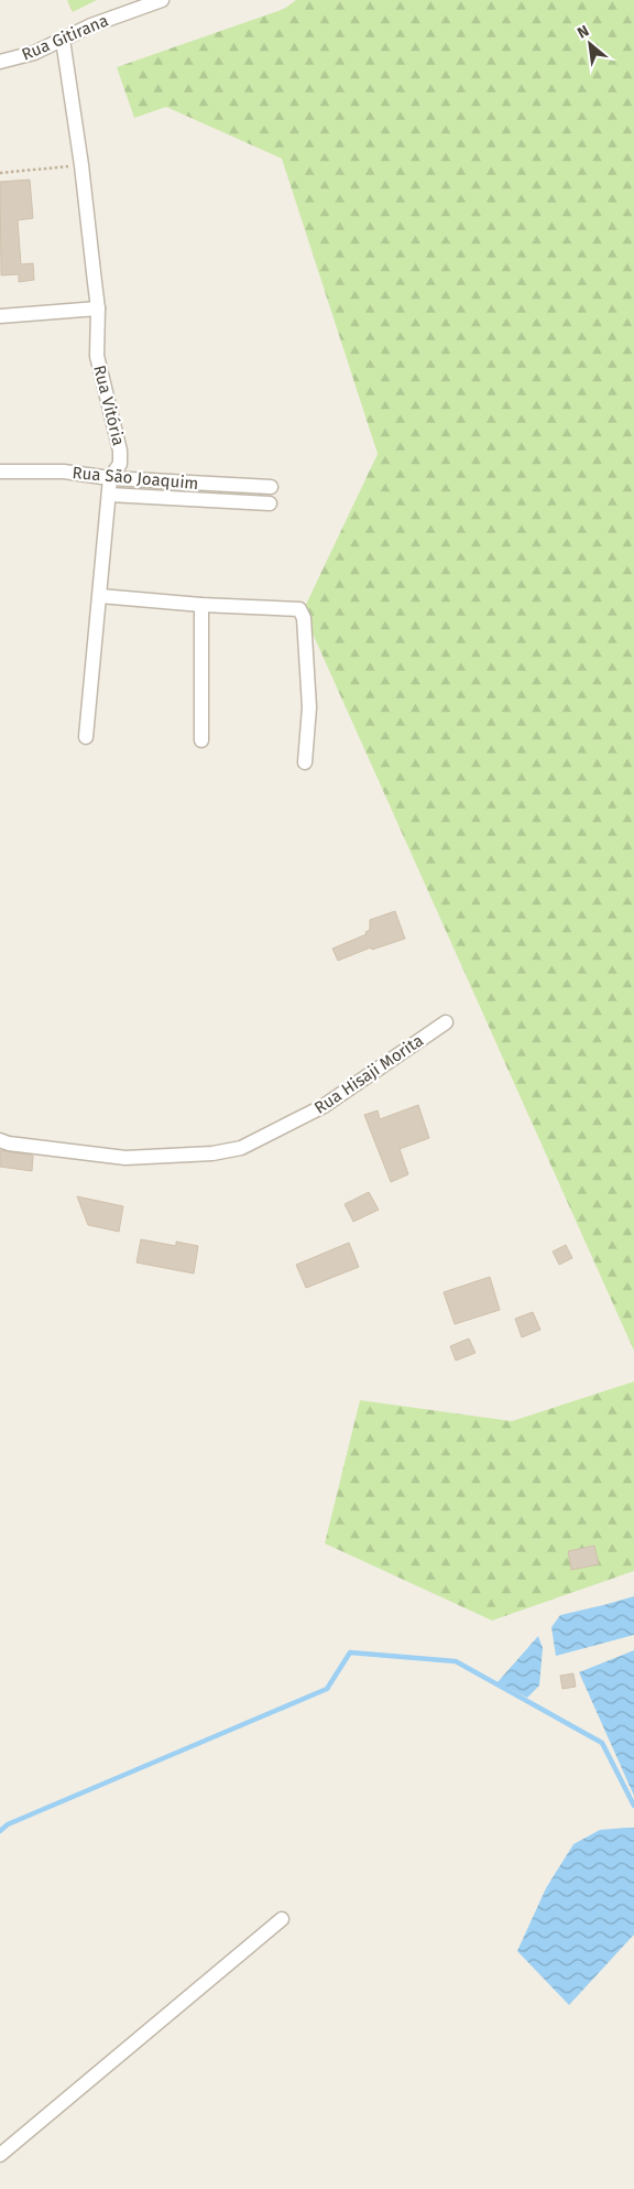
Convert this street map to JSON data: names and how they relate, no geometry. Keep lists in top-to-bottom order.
{
  "streets": {
    "street": [
      "Rua Gitirana",
      "Rua Vitória",
      "Rua São Joaquim",
      "Rua Hisaji Morita"
    ]
  },
  "crossings": [
    ["Rua Gitirana", "Rua Vitória"],
    ["Rua Vitória", "Rua São Joaquim"]
  ],
  "north": "top left"
}
